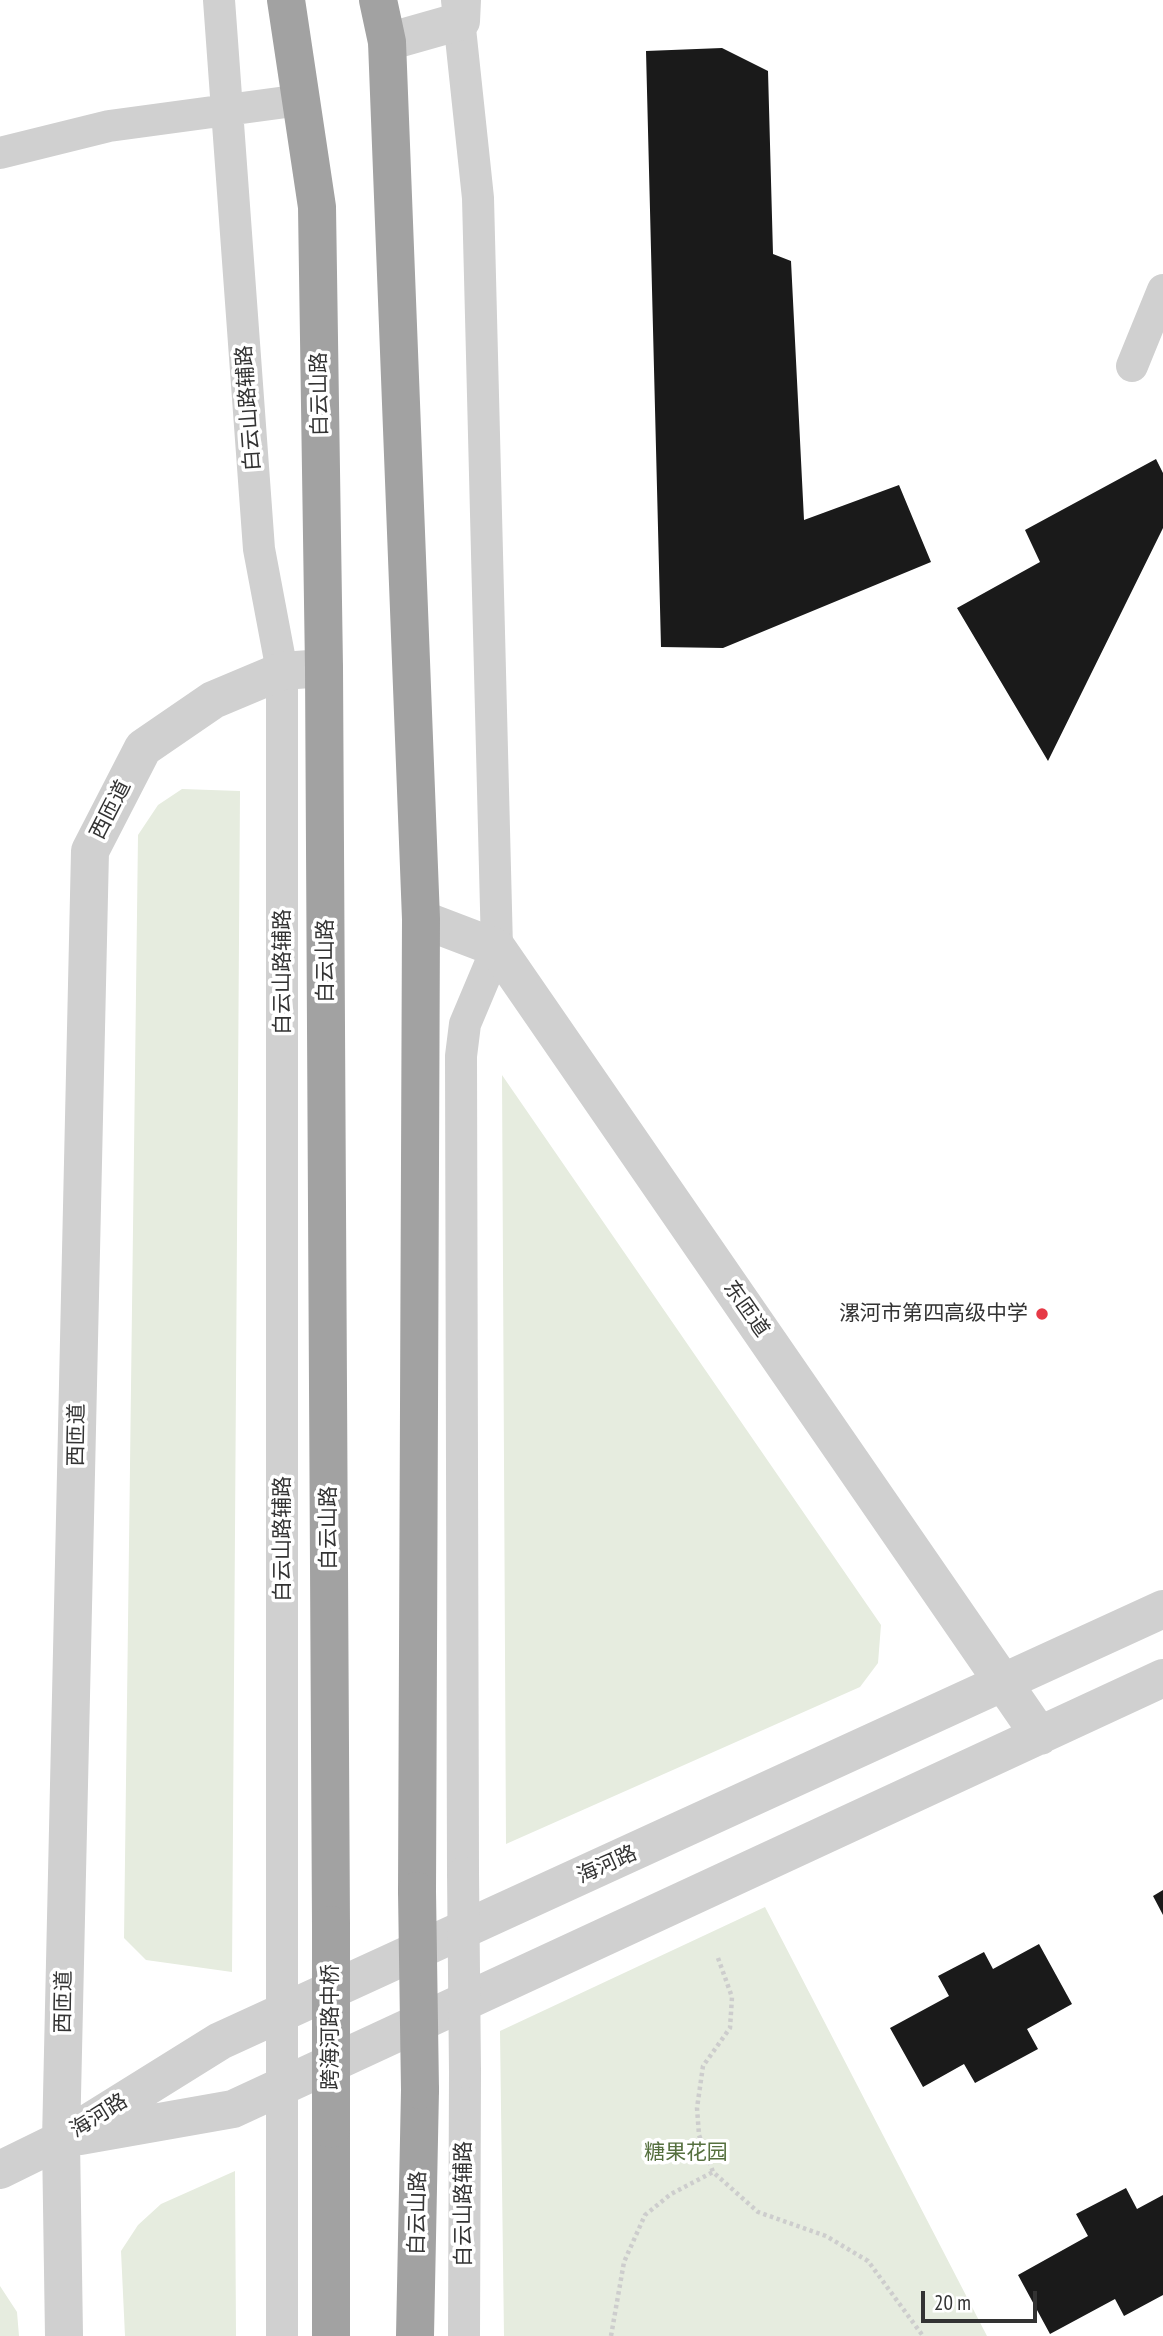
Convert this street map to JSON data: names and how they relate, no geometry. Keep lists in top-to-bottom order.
{
  "streets": {
    "highway": ["白云山路", "跨海河路中桥"],
    "street": [
      "白云山路辅路",
      "西匝道",
      "东匝道",
      "海河路"
    ]
  },
  "crossings": [
    ["白云山路", "西匝道"],
    ["白云山路", "跨海河路中桥"],
    ["白云山路辅路", "西匝道"],
    ["白云山路辅路", "东匝道"],
    ["西匝道", "海河路"],
    ["东匝道", "海河路"]
  ],
  "parks": ["糖果花园"],
  "places": ["漯河市第四高级中学"],
  "scale_bar": "20 m"
}
